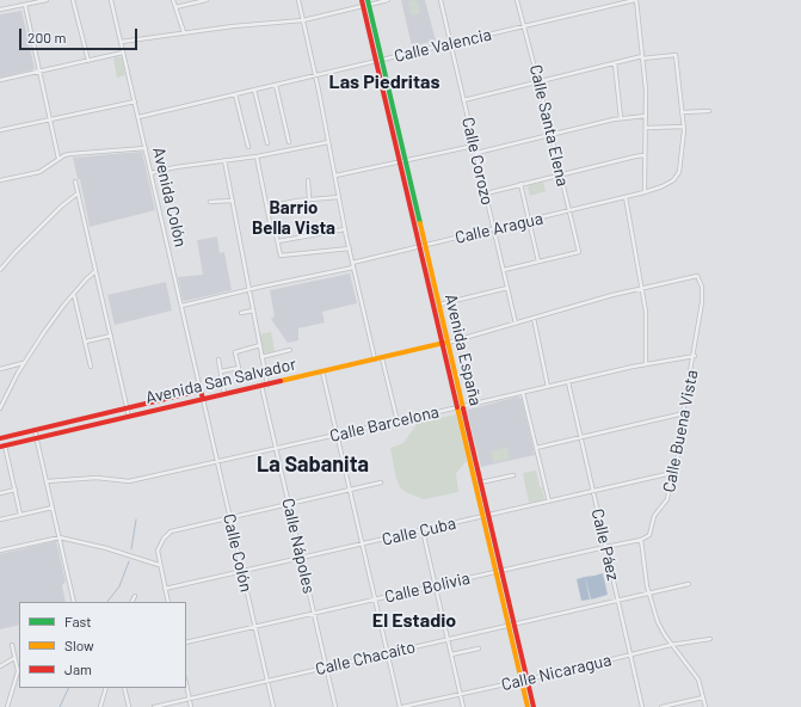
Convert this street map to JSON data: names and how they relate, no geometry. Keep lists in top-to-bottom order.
{
  "streets": {
    "main road": ["Avenida Colón", "Avenida España", "Avenida San Salvador"],
    "street": [
      "Calle Valencia",
      "Calle Santa Elena",
      "Calle Corozo",
      "Calle Aragua",
      "Calle Barcelona",
      "Calle Buena Vista",
      "Calle Cuba",
      "Calle Páez",
      "Calle Nápoles",
      "Calle Colón",
      "Calle Bolivia",
      "Calle Chacaíto",
      "Calle Nicaragua"
    ]
  },
  "crossings": [
    ["Calle Valencia", "Calle Santa Elena"],
    ["Calle Valencia", "Calle Corozo"],
    ["Calle Valencia", "Avenida Colón"],
    ["Calle Valencia", "Avenida España"],
    ["Calle Santa Elena", "Calle Aragua"],
    ["Calle Corozo", "Calle Aragua"],
    ["Avenida Colón", "Avenida San Salvador"],
    ["Avenida Colón", "Calle Colón"],
    ["Calle Aragua", "Avenida España"],
    ["Avenida España", "Avenida San Salvador"],
    ["Avenida España", "Calle Barcelona"],
    ["Avenida España", "Calle Cuba"],
    ["Avenida España", "Calle Bolivia"],
    ["Avenida España", "Calle Chacaíto"],
    ["Avenida España", "Calle Nicaragua"],
    ["Avenida San Salvador", "Calle Nápoles"],
    ["Avenida San Salvador", "Calle Colón"],
    ["Calle Barcelona", "Calle Buena Vista"],
    ["Calle Barcelona", "Calle Páez"],
    ["Calle Barcelona", "Calle Nápoles"],
    ["Calle Barcelona", "Calle Colón"],
    ["Calle Buena Vista", "Calle Cuba"],
    ["Calle Buena Vista", "Calle Bolivia"],
    ["Calle Cuba", "Calle Páez"],
    ["Calle Cuba", "Calle Nápoles"],
    ["Calle Cuba", "Calle Colón"],
    ["Calle Páez", "Calle Bolivia"],
    ["Calle Páez", "Calle Chacaíto"],
    ["Calle Páez", "Calle Nicaragua"],
    ["Calle Nápoles", "Calle Bolivia"],
    ["Calle Nápoles", "Calle Chacaíto"],
    ["Calle Colón", "Calle Bolivia"],
    ["Calle Colón", "Calle Chacaíto"]
  ],
  "districts": [
    "Las Piedritas",
    "Barrio Bella Vista",
    "La Sabanita",
    "El Estadio"
  ],
  "legend": ["Fast", "Slow", "Jam"],
  "scale_bar": "200 m"
}
